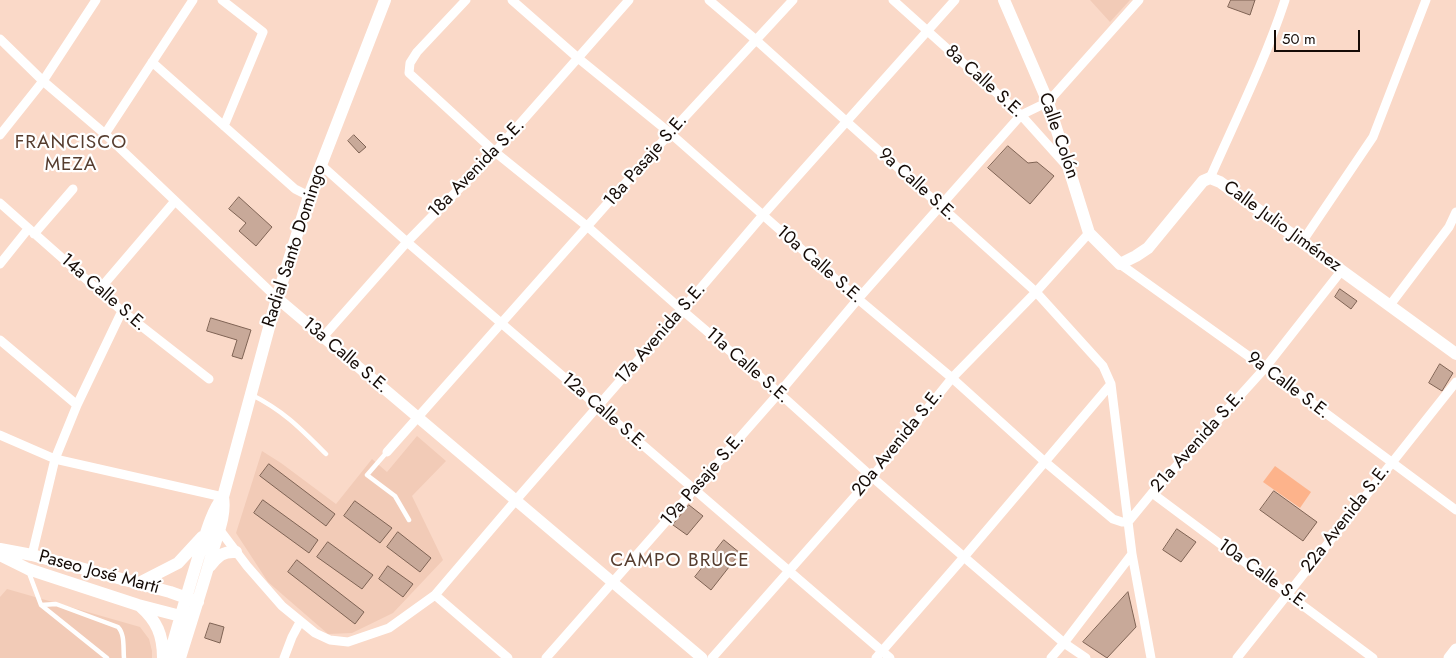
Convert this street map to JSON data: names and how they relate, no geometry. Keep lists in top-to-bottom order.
{
  "streets": {
    "main road": [
      "Calle Colón",
      "Calle Julio Jiménez",
      "Radial Santo Domingo",
      "Paseo José Martí"
    ],
    "street": [
      "8a Calle S.E.",
      "18a Pasaje S.E.",
      "18a Avenida S.E.",
      "9a Calle S.E.",
      "10a Calle S.E.",
      "14a Calle S.E.",
      "17a Avenida S.E.",
      "13a Calle S.E.",
      "11a Calle S.E.",
      "12a Calle S.E.",
      "21a Avenida S.E.",
      "20a Avenida S.E.",
      "19a Pasaje S.E.",
      "22a Avenida S.E."
    ]
  },
  "crossings": [
    ["8a Calle S.E.", "Calle Colón"],
    ["8a Calle S.E.", "17a Avenida S.E."],
    ["Calle Colón", "9a Calle S.E."],
    ["Calle Colón", "Calle Julio Jiménez"],
    ["Calle Colón", "20a Avenida S.E."],
    ["18a Pasaje S.E.", "9a Calle S.E."],
    ["18a Pasaje S.E.", "10a Calle S.E."],
    ["18a Pasaje S.E.", "11a Calle S.E."],
    ["18a Pasaje S.E.", "12a Calle S.E."],
    ["18a Avenida S.E.", "10a Calle S.E."],
    ["18a Avenida S.E.", "13a Calle S.E."],
    ["18a Avenida S.E.", "11a Calle S.E."],
    ["18a Avenida S.E.", "12a Calle S.E."],
    ["9a Calle S.E.", "Calle Julio Jiménez"],
    ["9a Calle S.E.", "17a Avenida S.E."],
    ["9a Calle S.E.", "21a Avenida S.E."],
    ["9a Calle S.E.", "20a Avenida S.E."],
    ["9a Calle S.E.", "22a Avenida S.E."],
    ["Calle Julio Jiménez", "21a Avenida S.E."],
    ["Radial Santo Domingo", "13a Calle S.E."],
    ["Radial Santo Domingo", "12a Calle S.E."],
    ["Radial Santo Domingo", "Paseo José Martí"],
    ["10a Calle S.E.", "17a Avenida S.E."],
    ["10a Calle S.E.", "21a Avenida S.E."],
    ["10a Calle S.E.", "20a Avenida S.E."],
    ["10a Calle S.E.", "22a Avenida S.E."],
    ["17a Avenida S.E.", "13a Calle S.E."],
    ["17a Avenida S.E.", "11a Calle S.E."],
    ["17a Avenida S.E.", "12a Calle S.E."],
    ["13a Calle S.E.", "19a Pasaje S.E."],
    ["11a Calle S.E.", "20a Avenida S.E."],
    ["11a Calle S.E.", "19a Pasaje S.E."],
    ["12a Calle S.E.", "20a Avenida S.E."],
    ["12a Calle S.E.", "19a Pasaje S.E."]
  ],
  "districts": ["FRANCISCO MEZA", "CAMPO BRUCE"],
  "scale_bar": "50 m"
}
